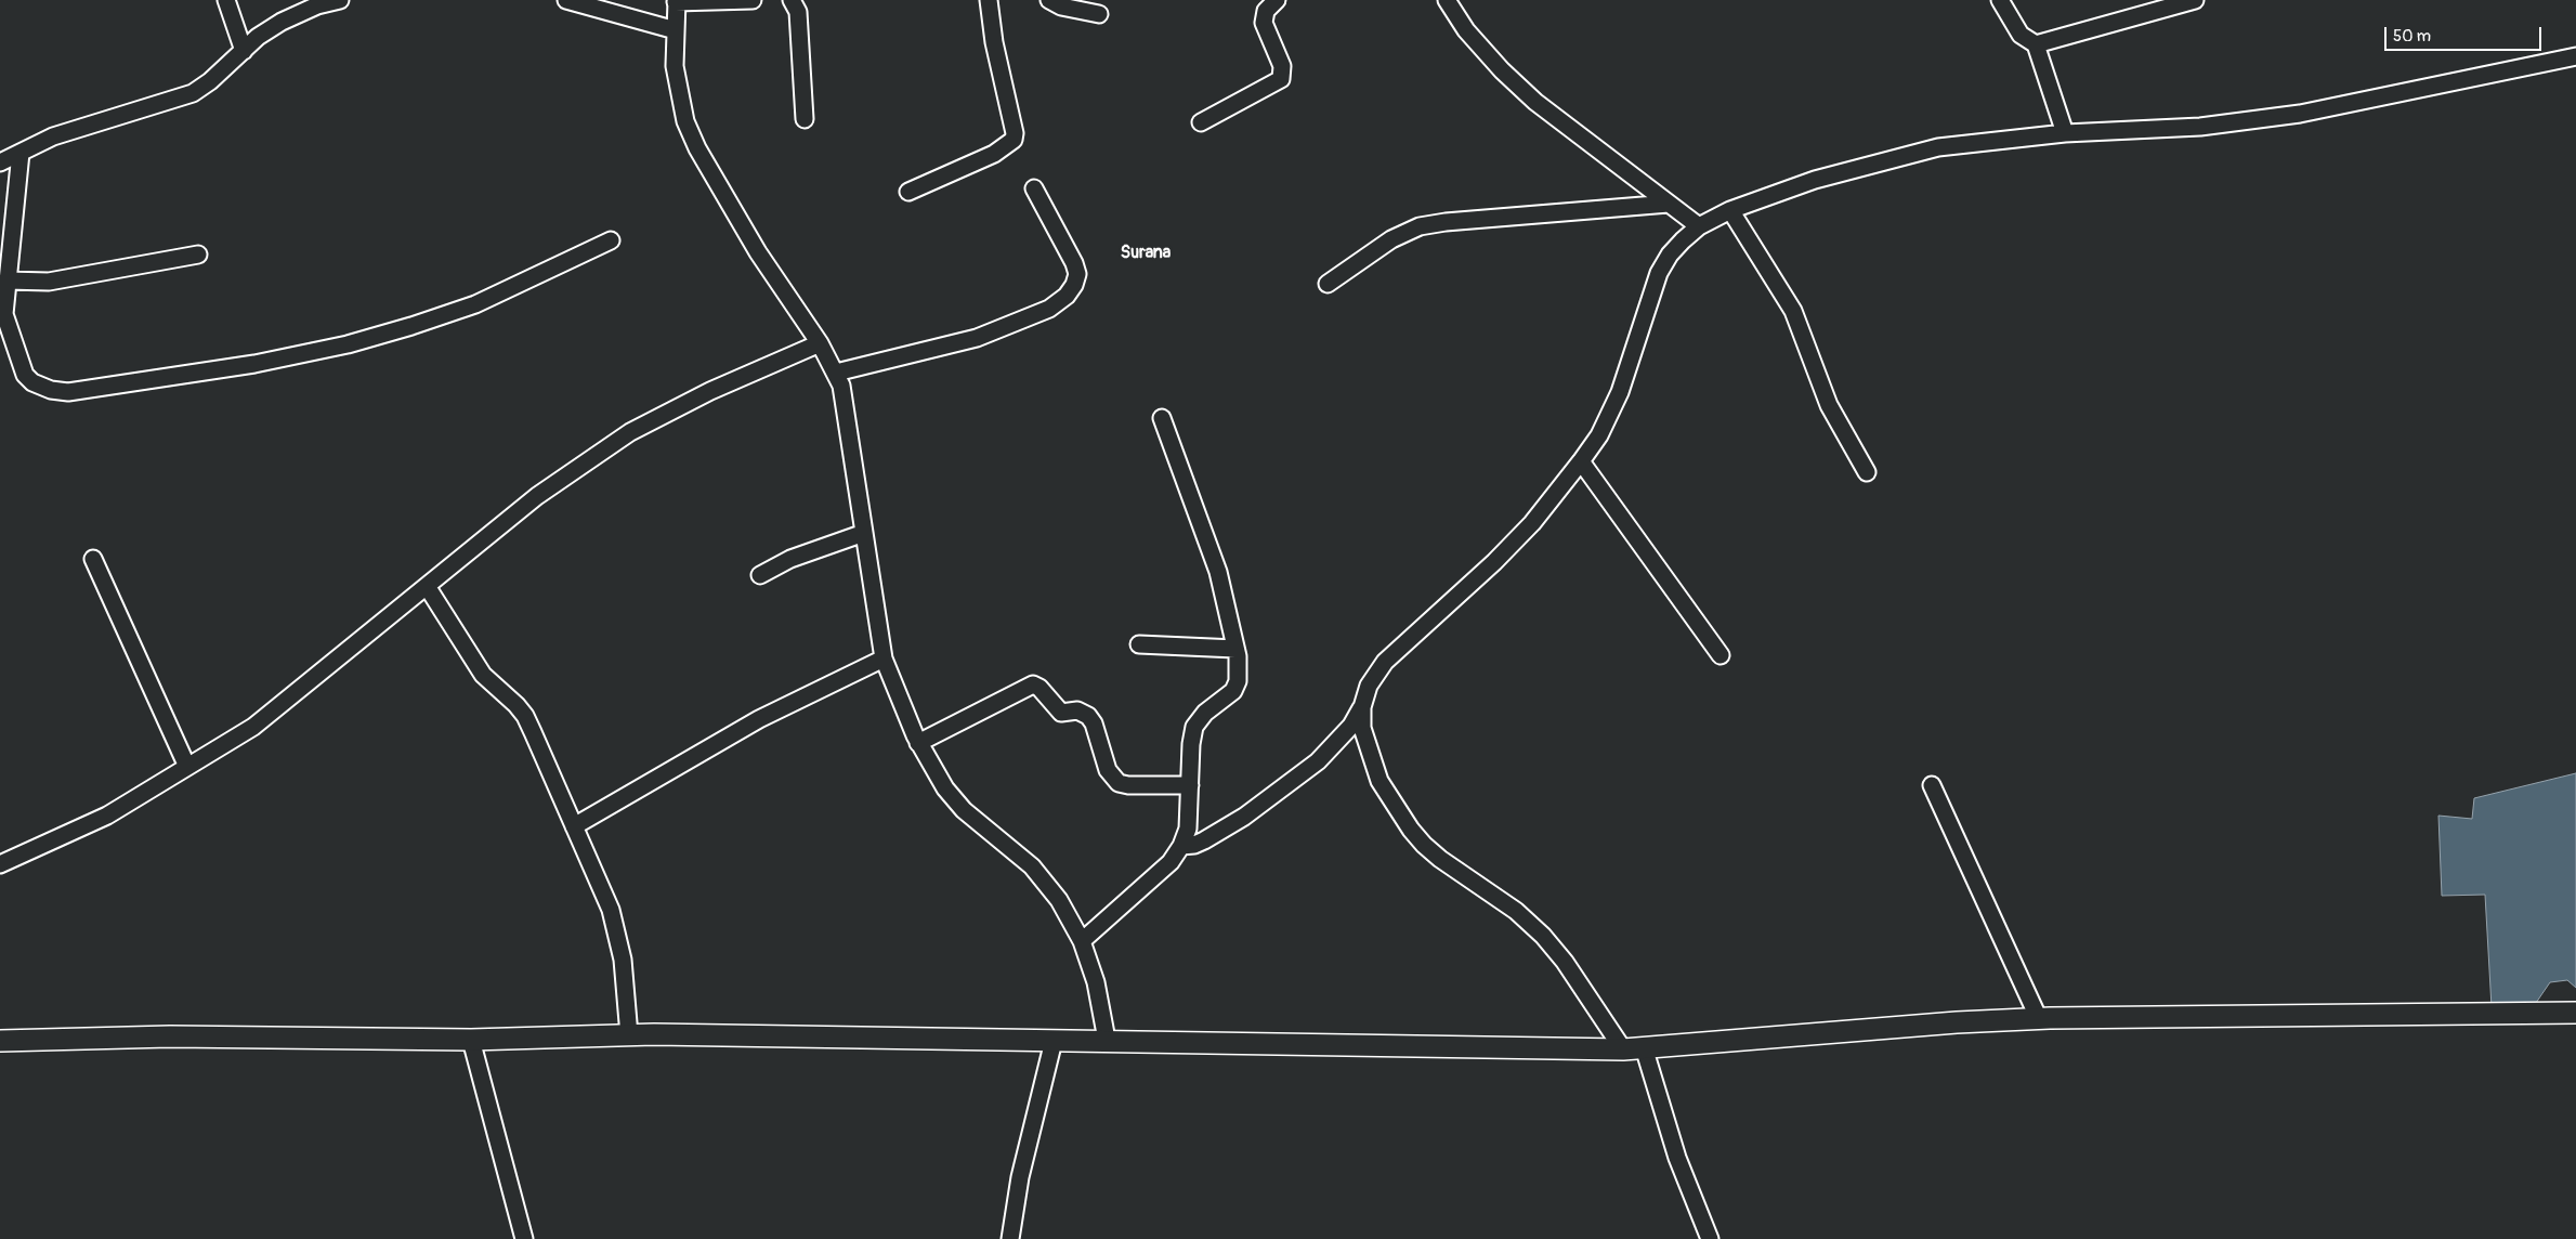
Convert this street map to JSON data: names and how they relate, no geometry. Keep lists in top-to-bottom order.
{
  "districts": ["Surana"],
  "scale_bar": "50 m"
}
